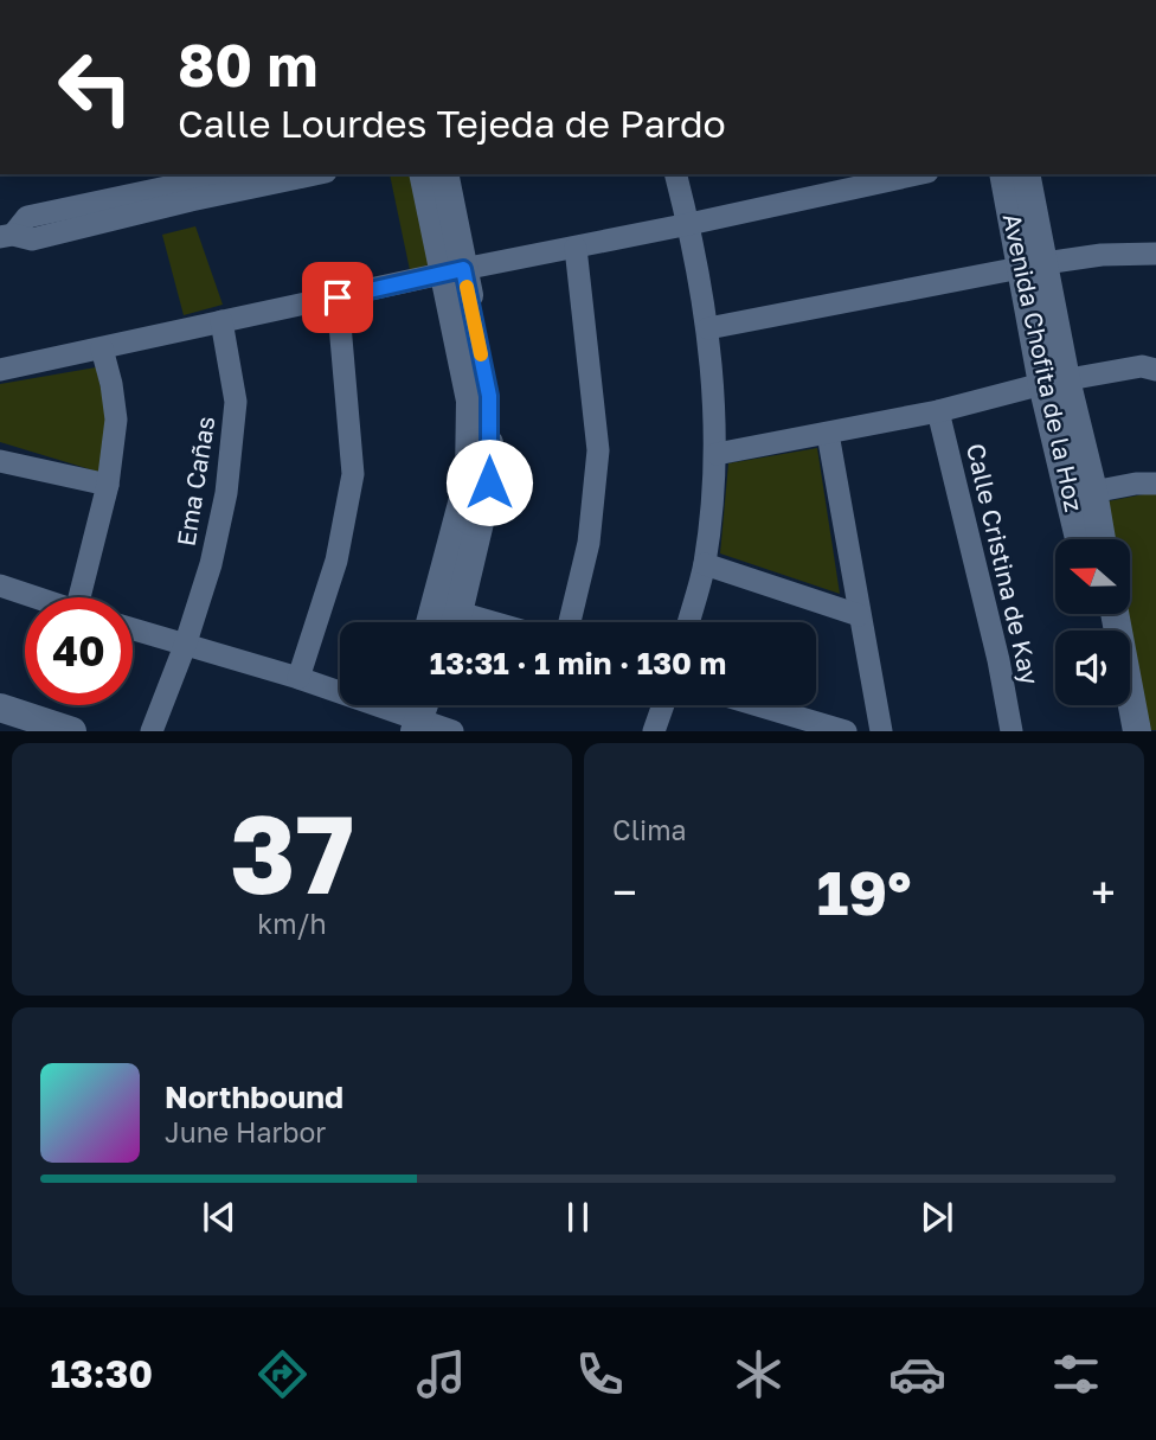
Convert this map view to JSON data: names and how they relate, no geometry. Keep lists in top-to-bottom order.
{
  "streets": {
    "street": ["Avenida Chofita de la Hoz", "Ema Cañas", "Calle Cristina de Kay"]
  },
  "north": "left",
  "page": {
    "turn": ["80 m", "Calle Lourdes Tejeda de Pardo"],
    "limit": "40",
    "trip": "13:31 · 1 min · 130 m",
    "tile": [
      ["37", "km/h"],
      "Clima"
    ],
    "heat": ["−", "19°", "+"],
    "song": ["Northbound", "June Harbor"],
    "tabs": "13:30"
  }
}
